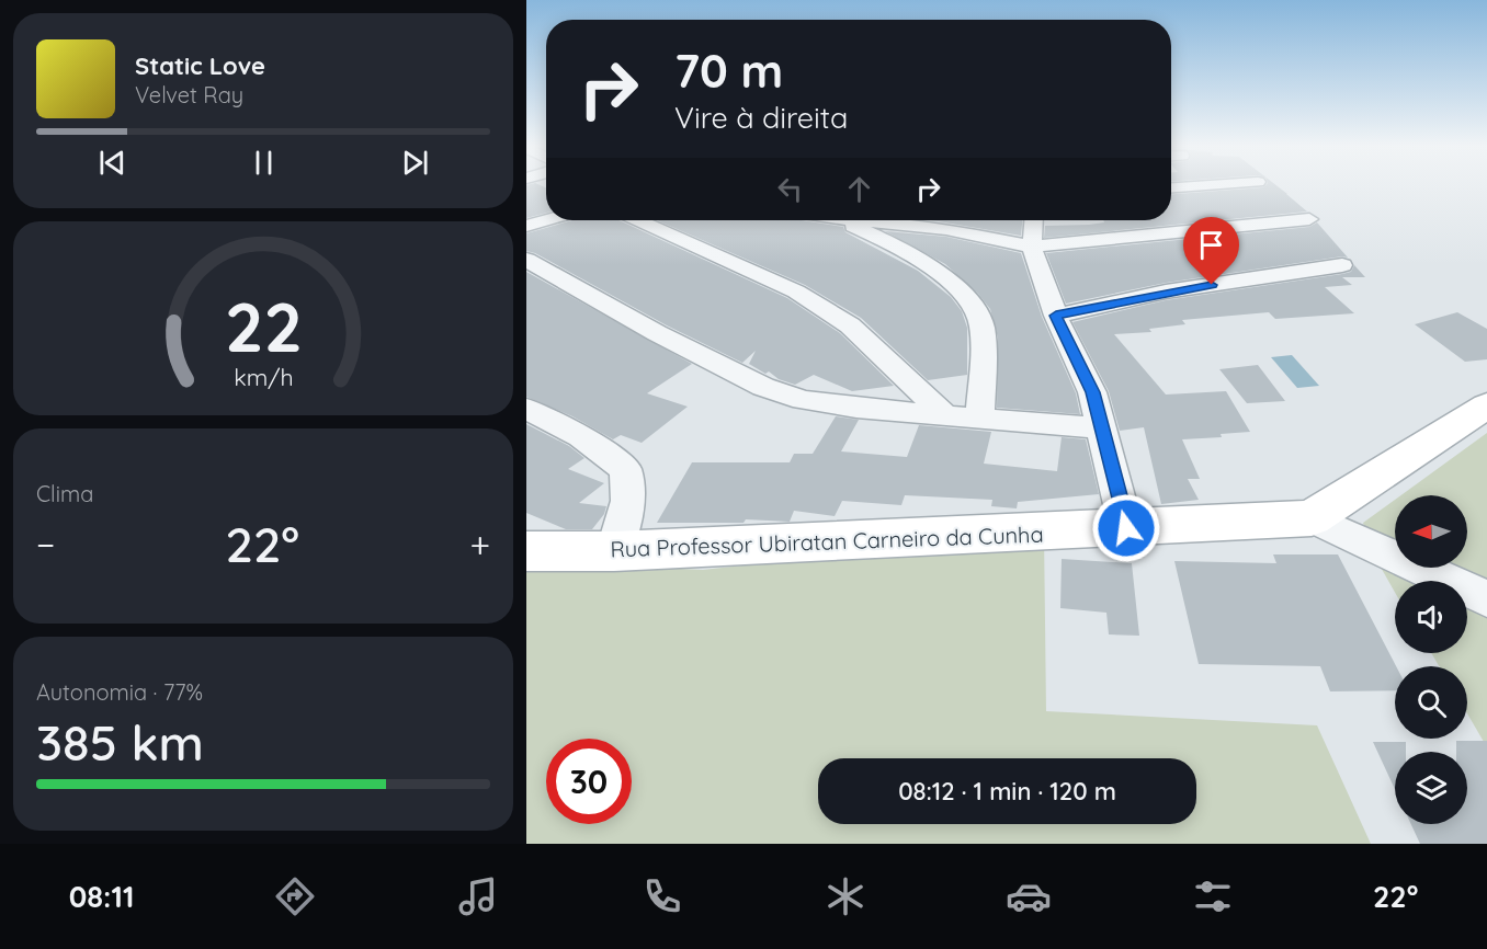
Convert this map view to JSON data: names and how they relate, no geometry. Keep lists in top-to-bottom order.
{
  "streets": {
    "street": ["Rua Professor Ubiratan Carneiro da Cunha"]
  },
  "north": "left",
  "page": {
    "turn": ["70 m", "Vire à direita"],
    "song": ["Static Love", "Velvet Ray"],
    "tile": [
      "Clima",
      ["Autonomia · 77%", "385 km"]
    ],
    "heat": ["−", "22°", "+"],
    "limit": "30",
    "trip": "08:12 · 1 min · 120 m",
    "tabs": ["08:11", "22°"],
    "gauge": ["22", "km/h"]
  }
}
